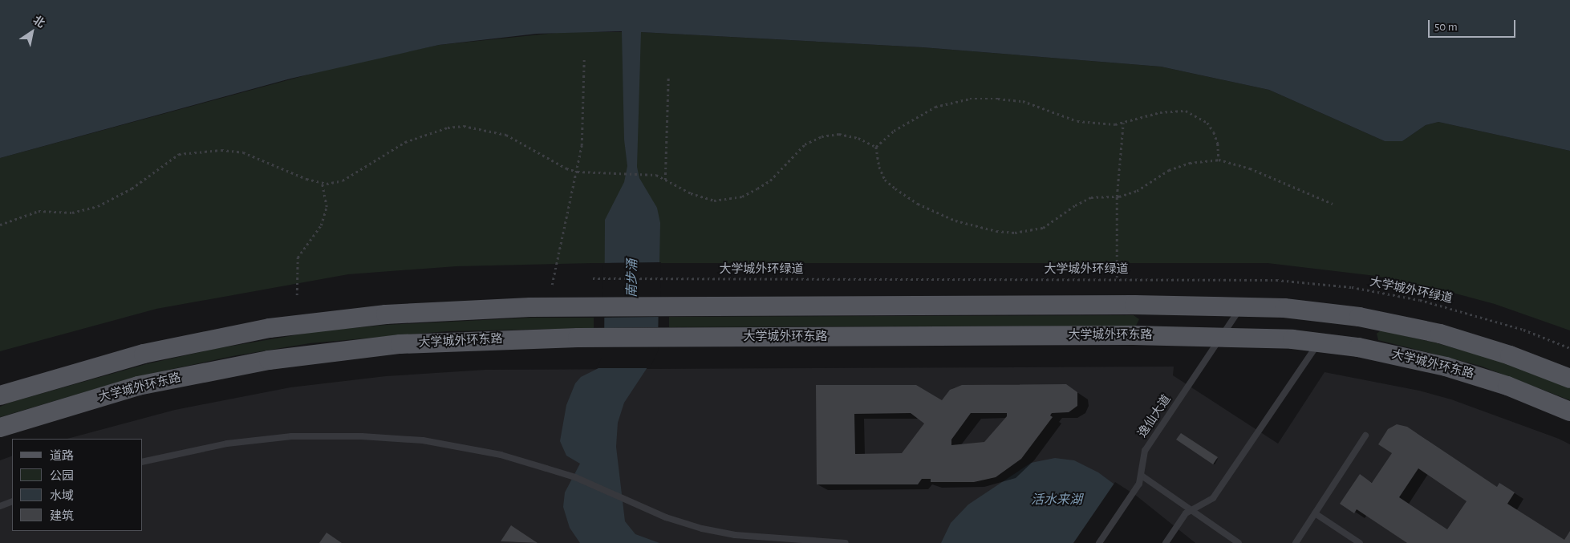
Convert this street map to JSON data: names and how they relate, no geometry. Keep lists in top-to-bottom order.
{
  "streets": {
    "main road": ["大学城外环东路"],
    "lane": ["逸仙大道"],
    "path": ["大学城外环绿道"]
  },
  "crossings": [
    ["大学城外环东路", "逸仙大道"]
  ],
  "water": ["南步涌", "活水来湖"],
  "legend": [
    "道路",
    "公园",
    "水域",
    "建筑"
  ],
  "scale_bar": "50 m",
  "north": "top right"
}
